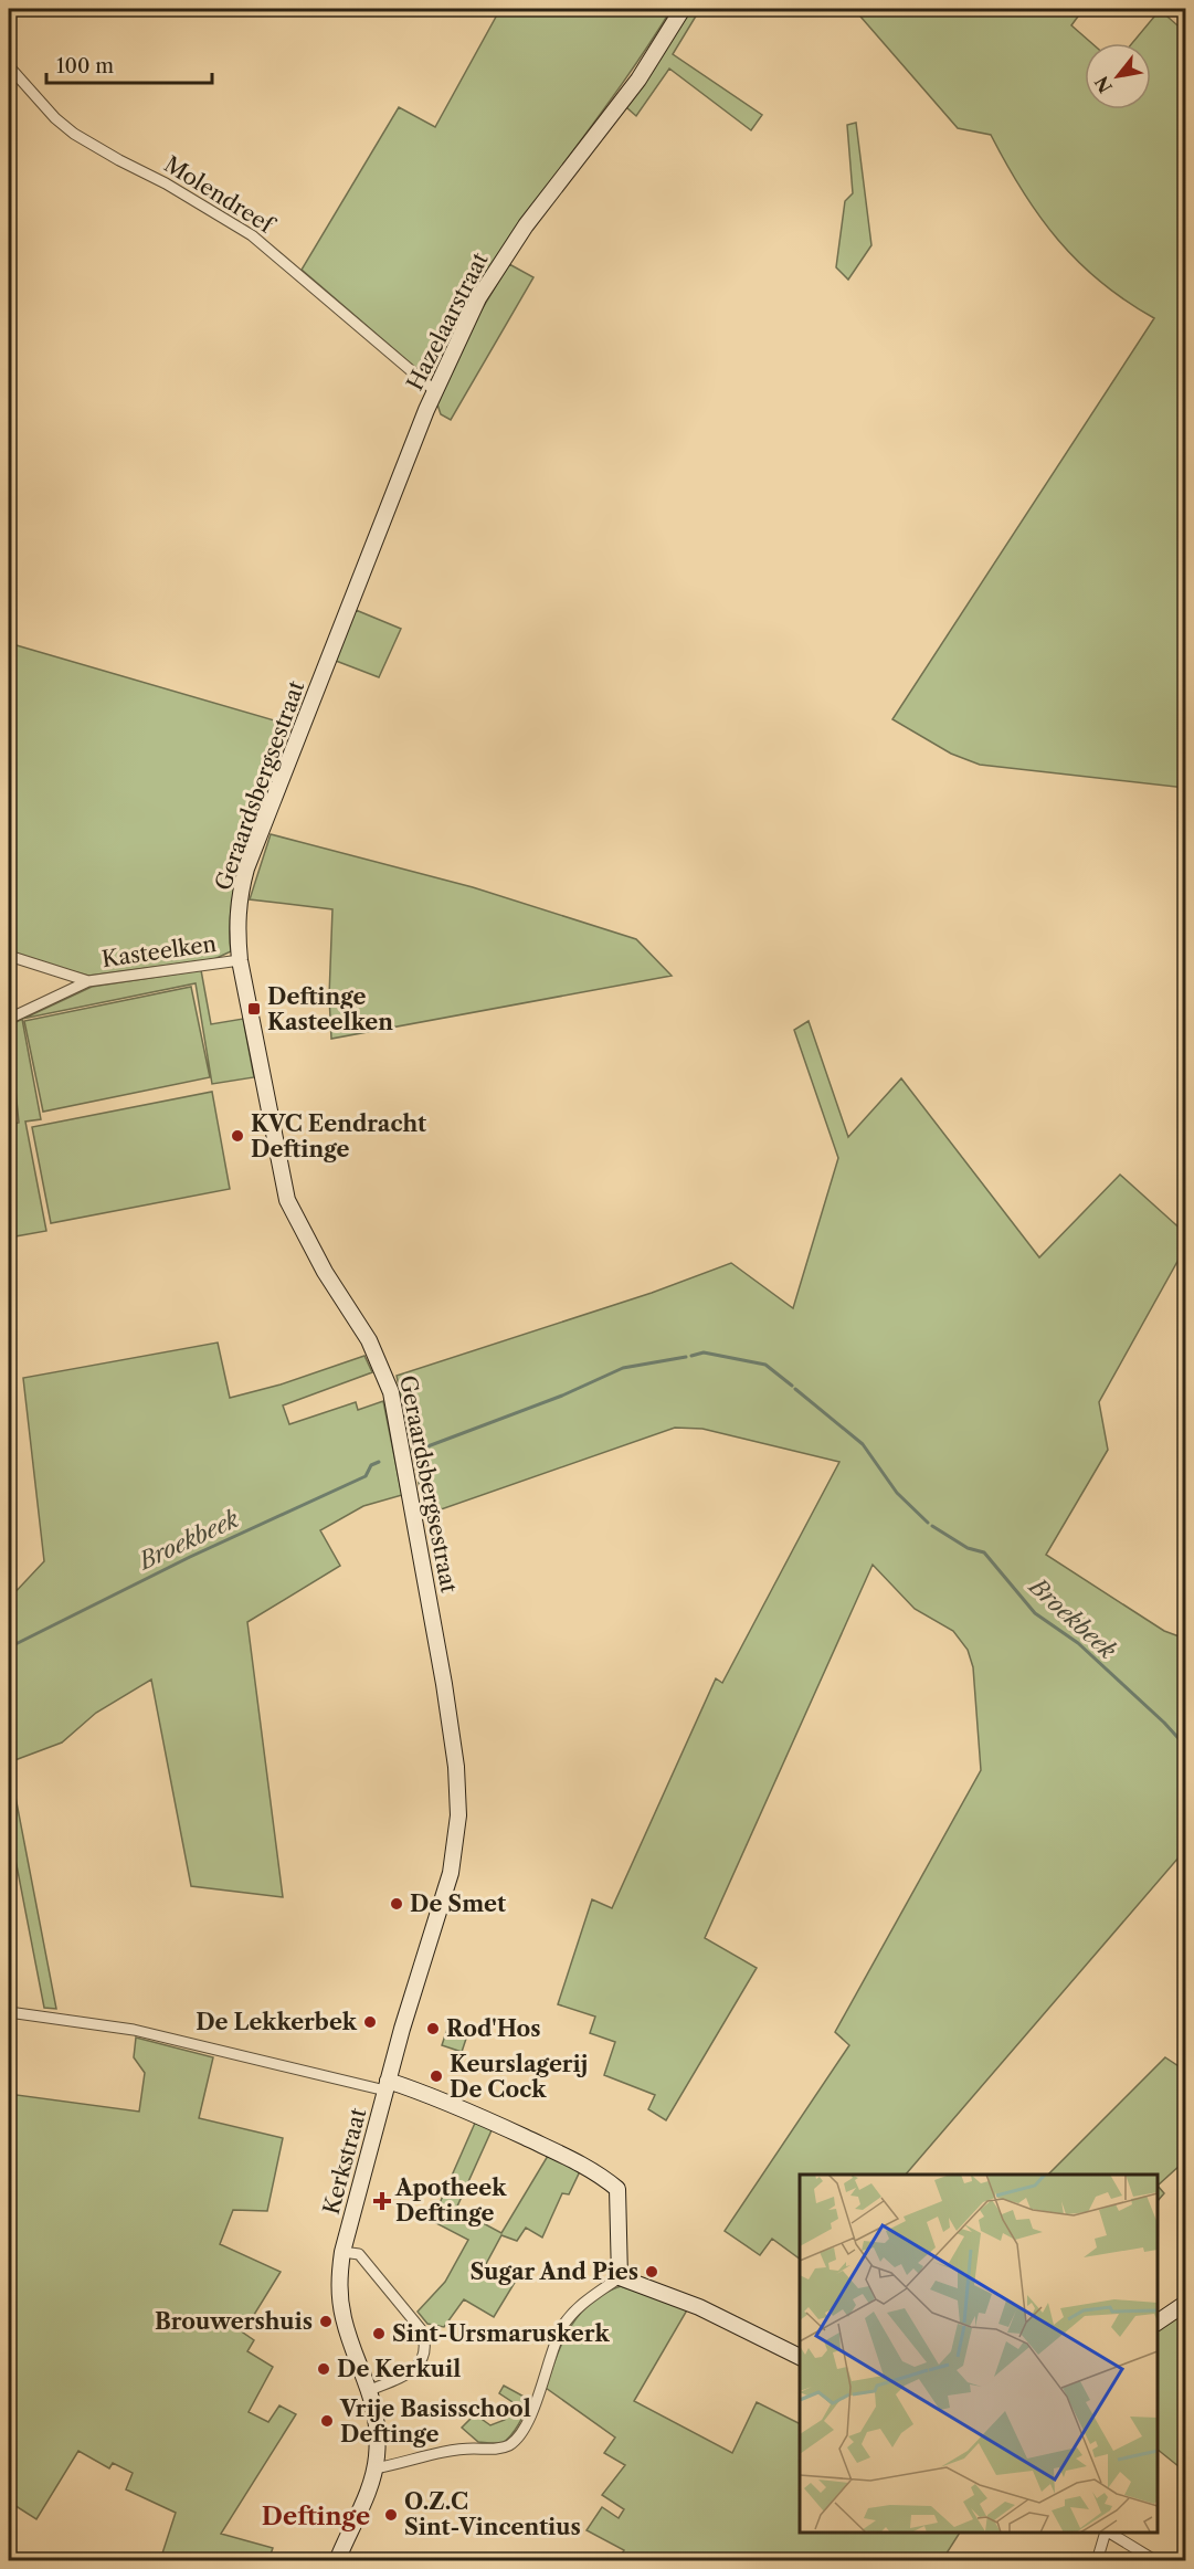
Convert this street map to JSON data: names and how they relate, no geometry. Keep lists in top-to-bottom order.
{
  "streets": {
    "street": [
      "Molendreef",
      "Hazelaarstraat",
      "Geraardsbergsestraat",
      "Kasteelken",
      "Kerkstraat"
    ]
  },
  "crossings": [
    ["Molendreef", "Hazelaarstraat"],
    ["Hazelaarstraat", "Geraardsbergsestraat"],
    ["Geraardsbergsestraat", "Kasteelken"],
    ["Geraardsbergsestraat", "Kerkstraat"]
  ],
  "districts": ["Deftinge"],
  "water": ["Broekbeek"],
  "places": {
    "transit": ["Deftinge Kasteelken"],
    "other": [
      "KVC Eendracht Deftinge",
      "De Smet",
      "De Lekkerbek",
      "Rod'Hos",
      "Keurslagerij De Cock",
      "Sugar And Pies",
      "Brouwershuis",
      "Sint-Ursmaruskerk",
      "De Kerkuil",
      "Vrije Basisschool Deftinge",
      "O.Z.C Sint-Vincentius"
    ],
    "health": ["Apotheek Deftinge"]
  },
  "scale_bar": "100 m",
  "north": "bottom left"
}
